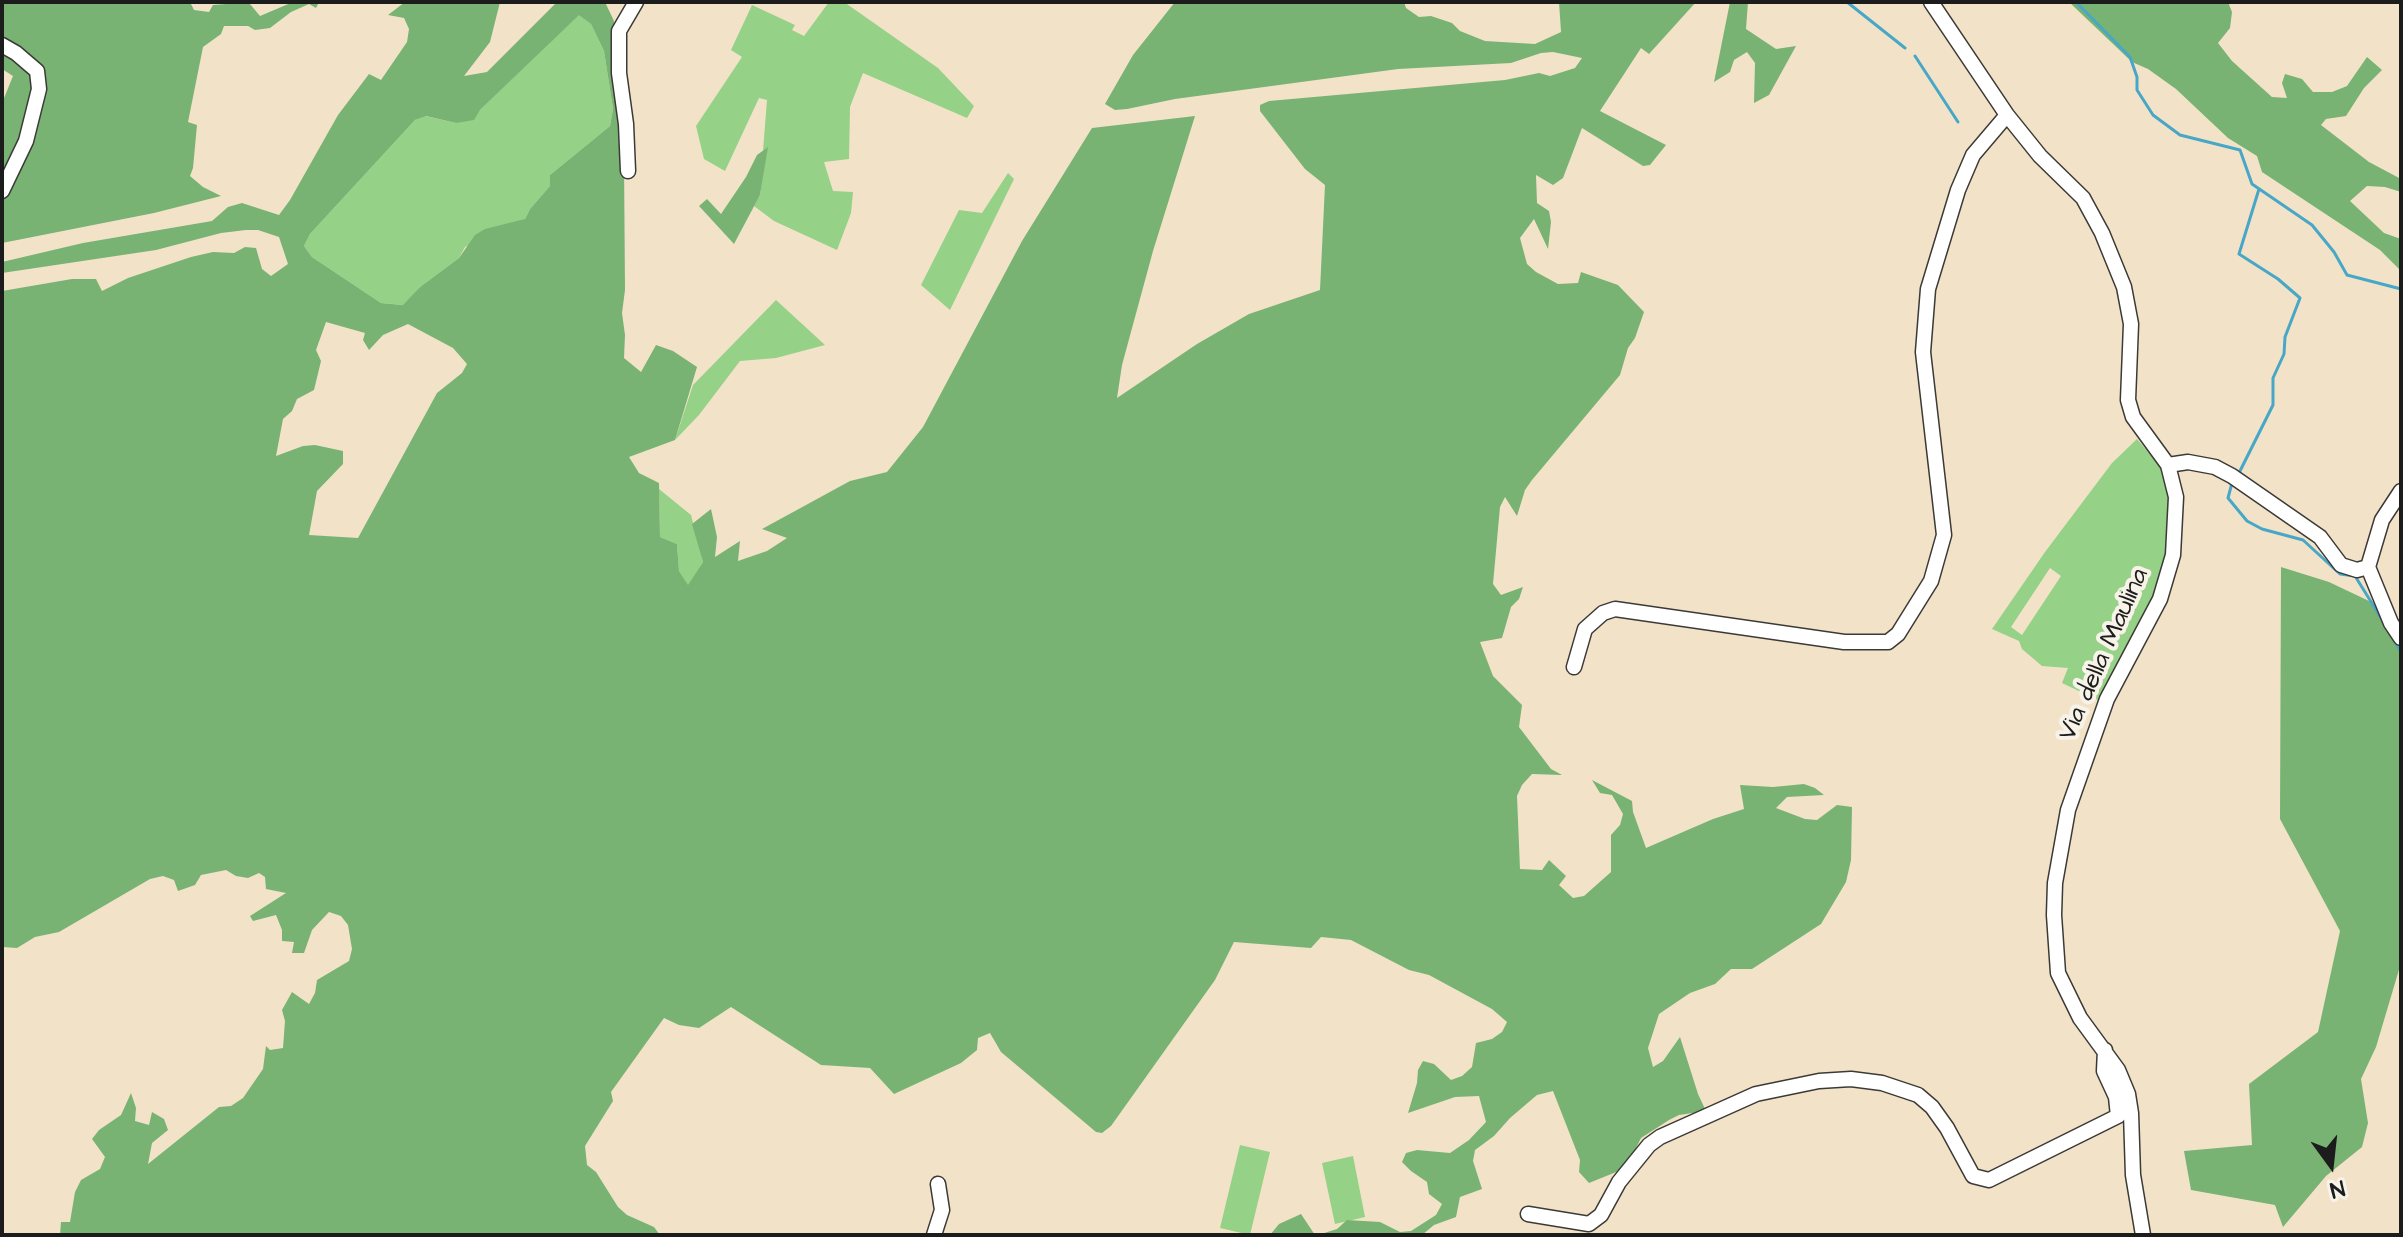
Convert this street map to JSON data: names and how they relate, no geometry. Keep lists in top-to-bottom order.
{
  "streets": {
    "street": ["Via della Maulina"]
  },
  "north": "bottom"
}
